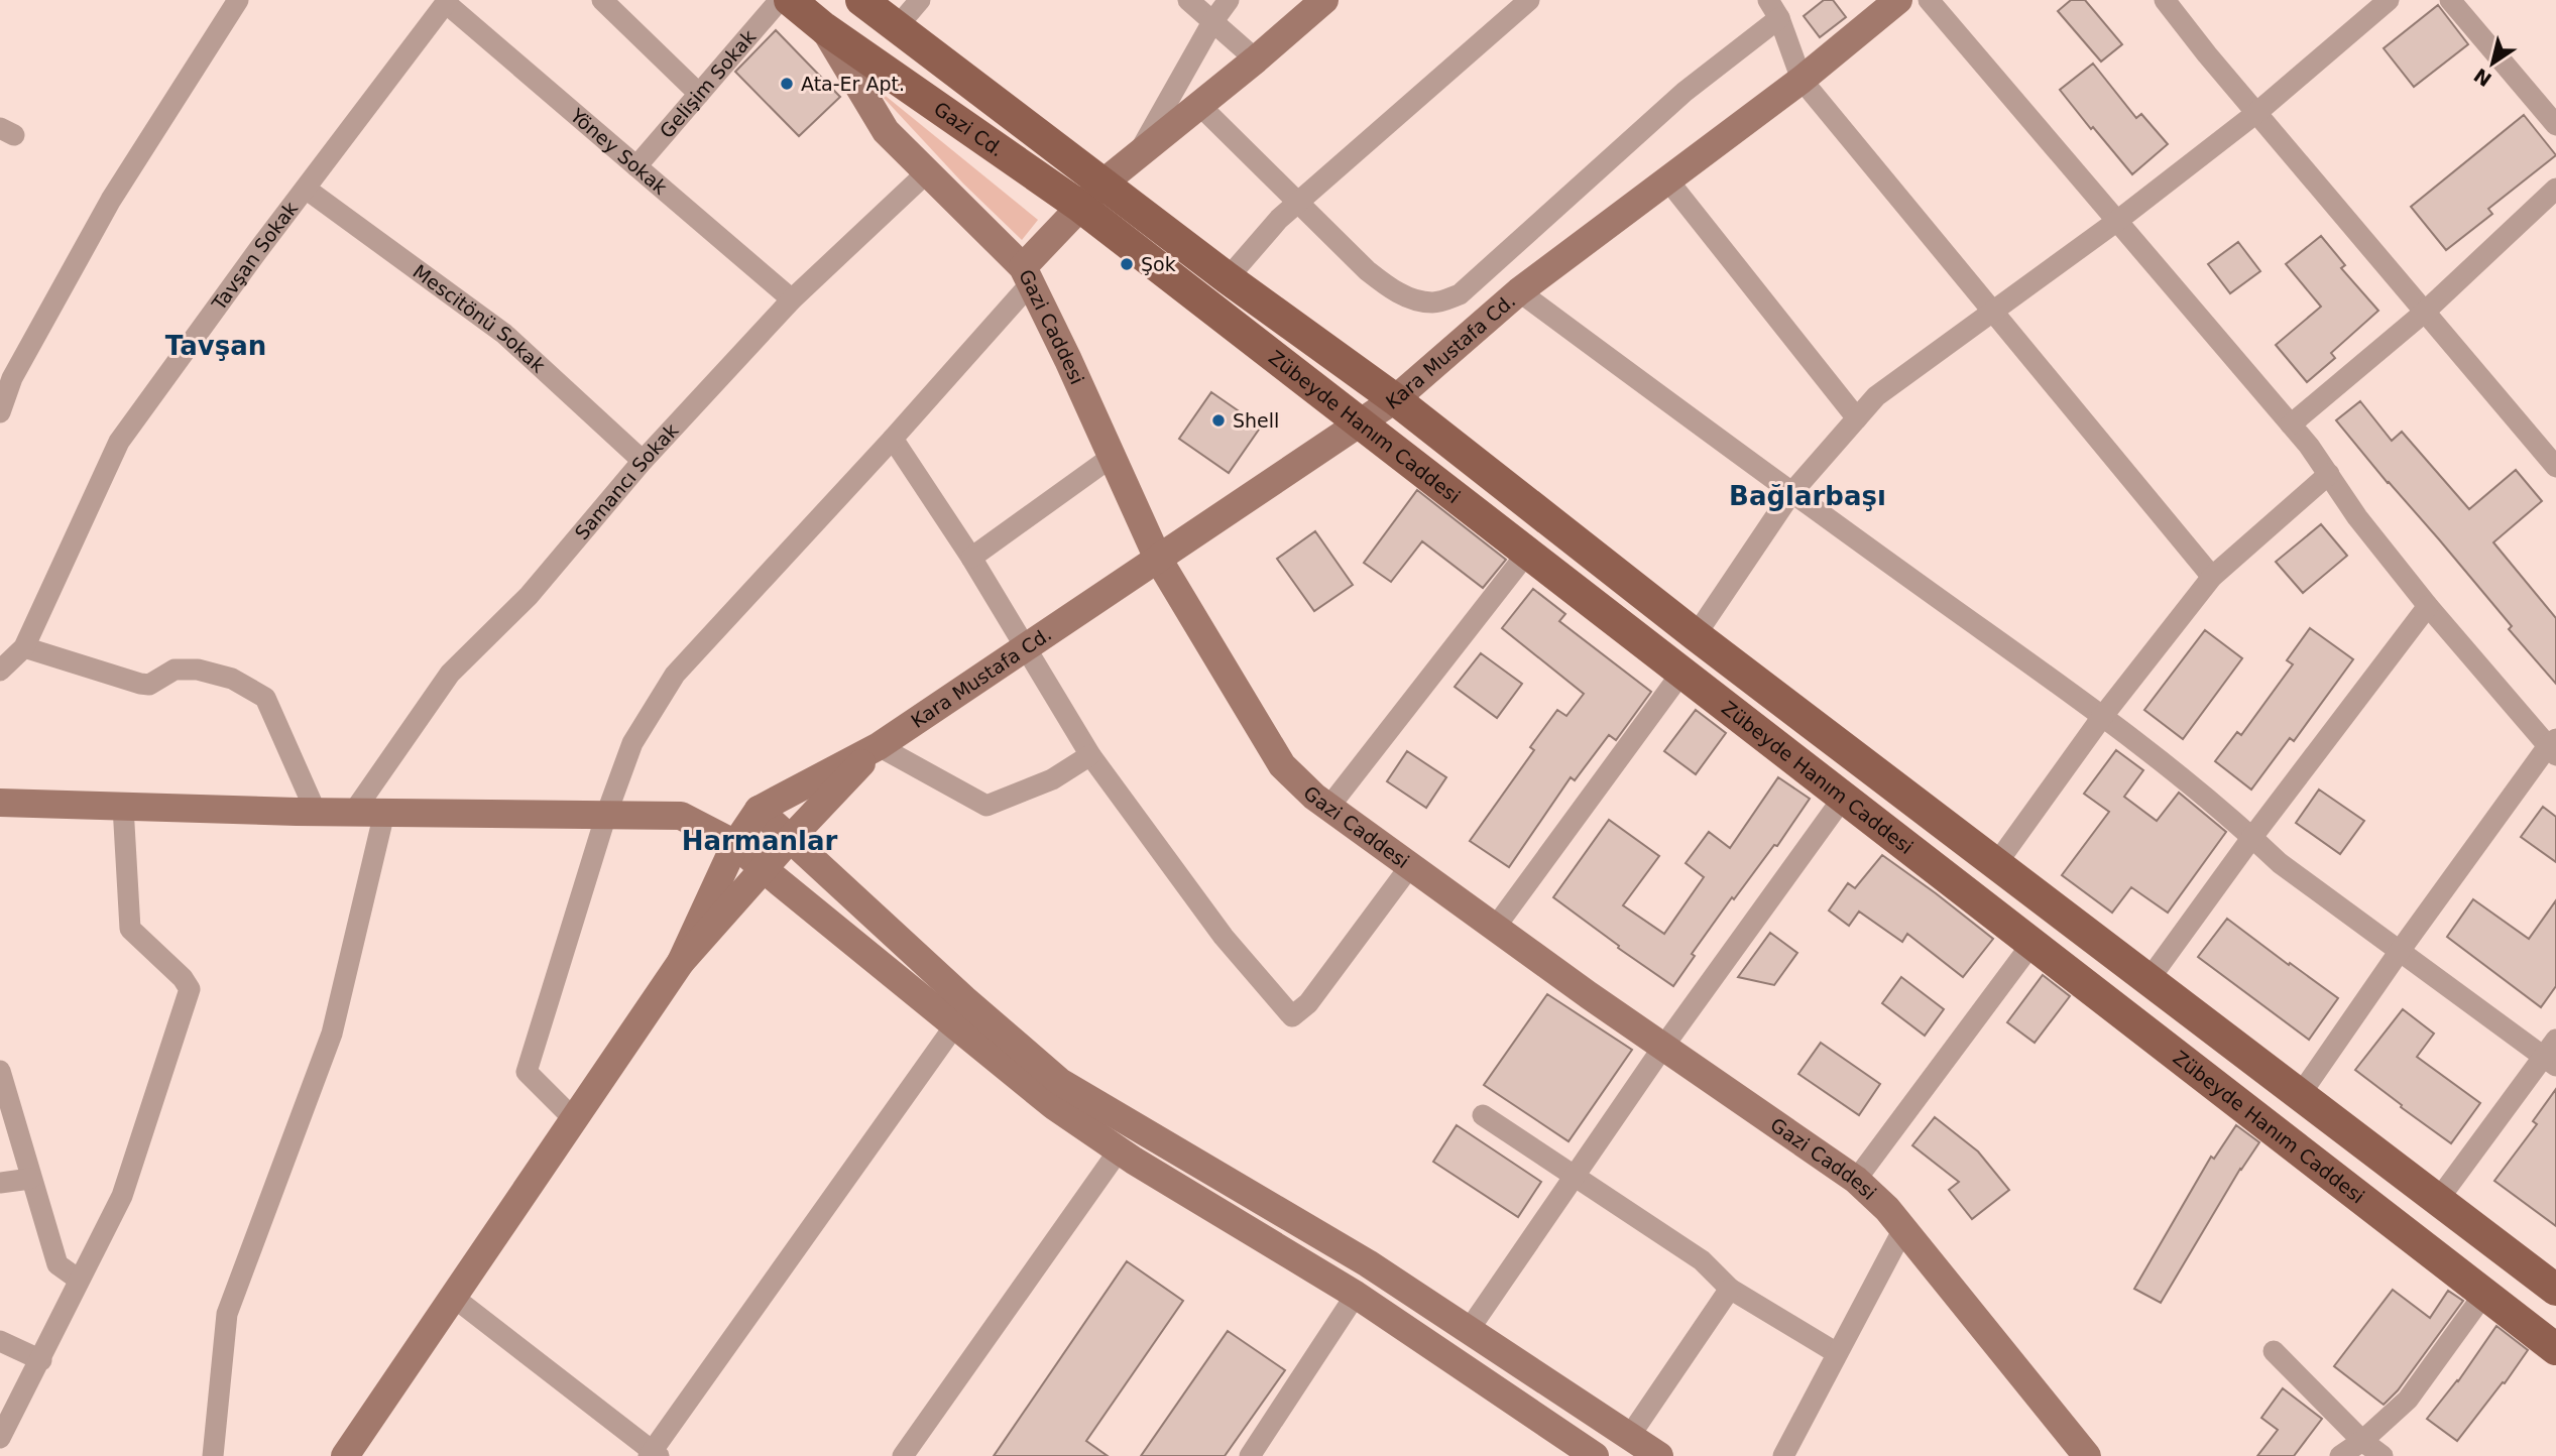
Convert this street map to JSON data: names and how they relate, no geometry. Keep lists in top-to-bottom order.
{
  "streets": {
    "main road": ["Gazi Cd.", "Zübeyde Hanım Caddesi"],
    "street": [
      "Gelişim Sokak",
      "Yöney Sokak",
      "Tavşan Sokak",
      "Mescitönü Sokak",
      "Gazi Caddesi",
      "Kara Mustafa Cd.",
      "Samancı Sokak"
    ]
  },
  "crossings": [
    ["Gelişim Sokak", "Yöney Sokak"],
    ["Gazi Cd.", "Gazi Caddesi"],
    ["Gazi Cd.", "Kara Mustafa Cd."],
    ["Gazi Cd.", "Zübeyde Hanım Caddesi"],
    ["Yöney Sokak", "Tavşan Sokak"],
    ["Yöney Sokak", "Samancı Sokak"],
    ["Tavşan Sokak", "Mescitönü Sokak"],
    ["Mescitönü Sokak", "Samancı Sokak"],
    ["Gazi Caddesi", "Kara Mustafa Cd."],
    ["Gazi Caddesi", "Samancı Sokak"],
    ["Kara Mustafa Cd.", "Zübeyde Hanım Caddesi"]
  ],
  "districts": ["Tavşan", "Bağlarbaşı", "Harmanlar"],
  "places": ["Ata-Er Apt.", "Şok", "Shell"],
  "north": "bottom left"
}
